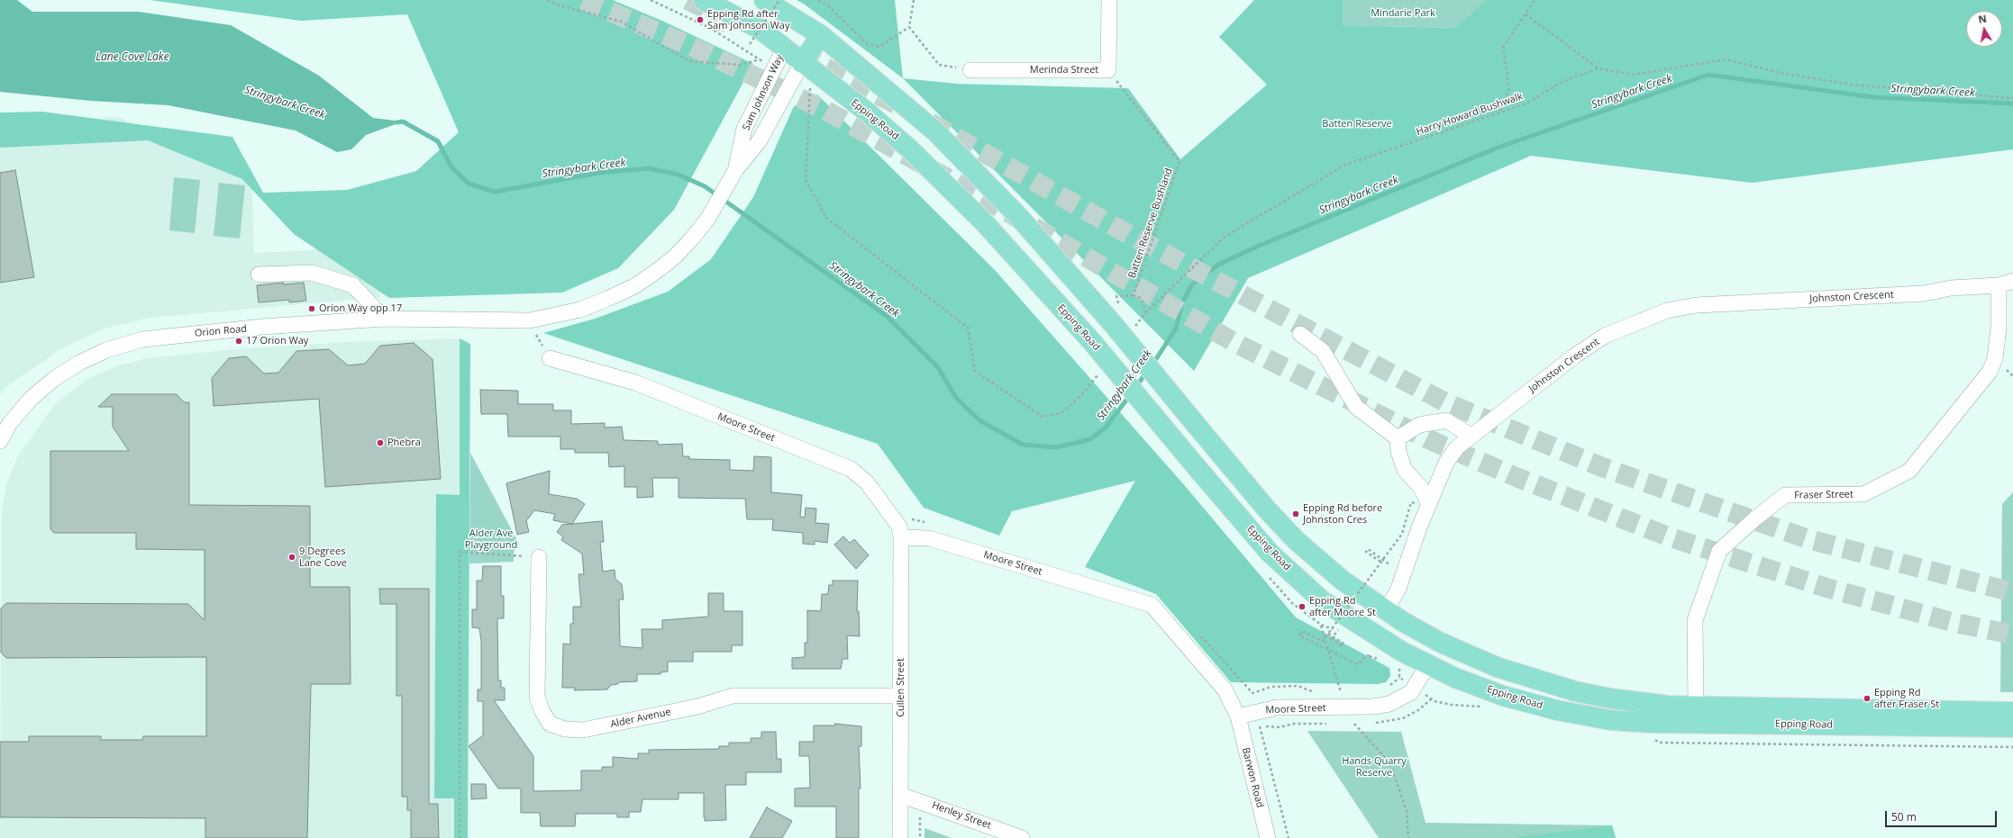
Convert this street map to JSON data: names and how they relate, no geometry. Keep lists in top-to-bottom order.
{
  "streets": {
    "main road": ["Sam Johnson Way", "Epping Road", "Moore Street"],
    "street": [
      "Merinda Street",
      "Johnston Crescent",
      "Orion Road",
      "Fraser Street",
      "Cullen Street",
      "Alder Avenue",
      "Barwon Road",
      "Henley Street"
    ],
    "path": ["Harry Howard Bushwalk", "Batten Reserve Bushland"]
  },
  "crossings": [
    ["Merinda Street", "Batten Reserve Bushland"],
    ["Sam Johnson Way", "Epping Road"],
    ["Sam Johnson Way", "Orion Road"],
    ["Harry Howard Bushwalk", "Batten Reserve Bushland"],
    ["Epping Road", "Johnston Crescent"],
    ["Epping Road", "Moore Street"],
    ["Epping Road", "Fraser Street"],
    ["Johnston Crescent", "Fraser Street"],
    ["Moore Street", "Cullen Street"],
    ["Moore Street", "Barwon Road"],
    ["Cullen Street", "Alder Avenue"],
    ["Cullen Street", "Henley Street"]
  ],
  "water": ["Lane Cove Lake", "Stringybark Creek"],
  "parks": [
    "Mindarie Park",
    "Batten Reserve",
    "Alder Ave Playground",
    "Hands Quarry Reserve"
  ],
  "places": [
    "Epping Rd after Sam Johnson Way",
    "Orion Way opp 17",
    "17 Orion Way",
    "Phebra",
    "Epping Rd before Johnston Cres",
    "9 Degrees Lane Cove",
    "Epping Rd after Moore St",
    "Epping Rd after Fraser St"
  ],
  "scale_bar": "50 m",
  "north": "top"
}
